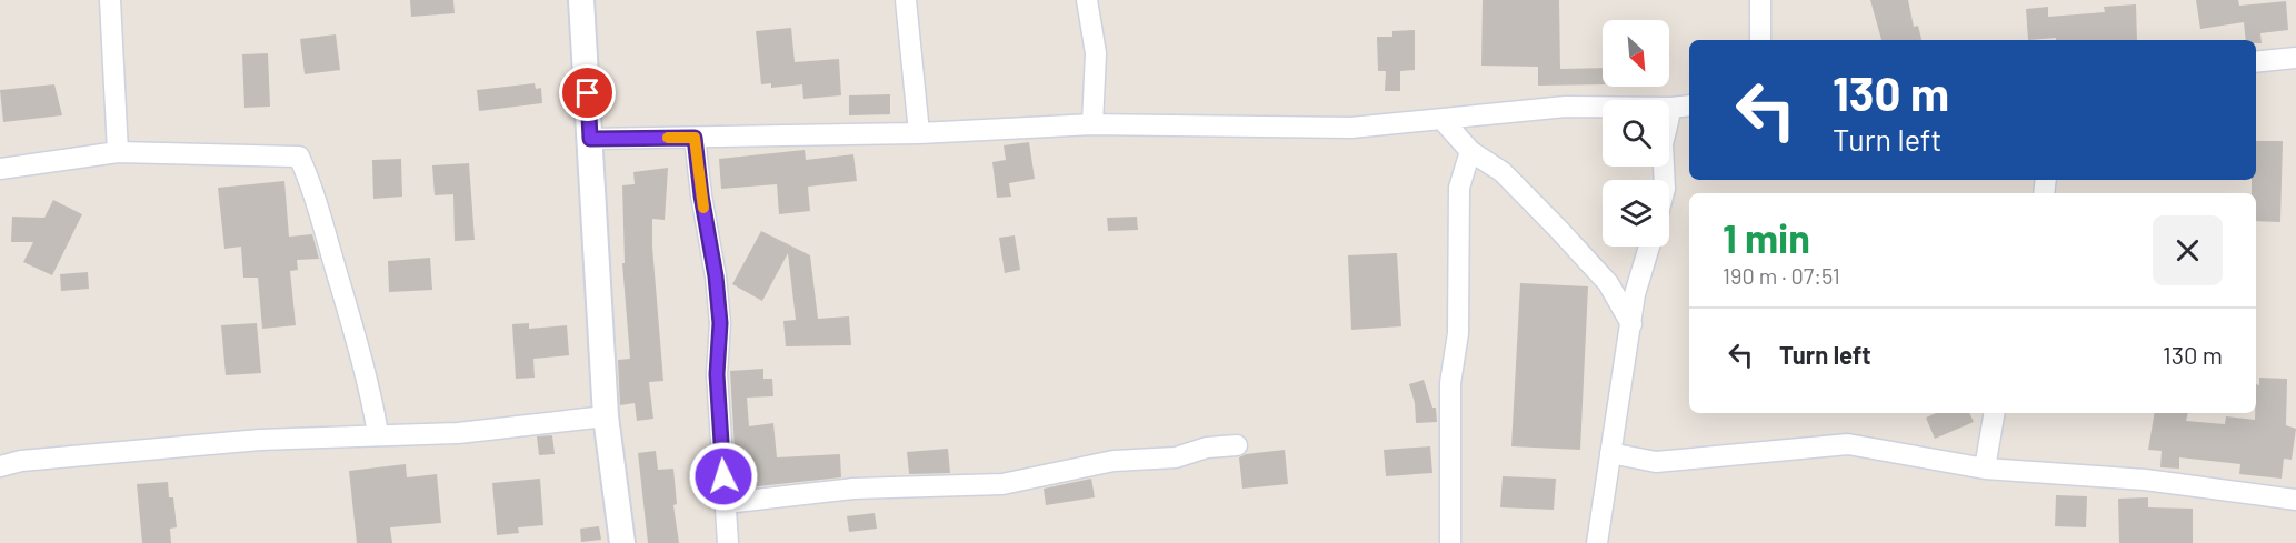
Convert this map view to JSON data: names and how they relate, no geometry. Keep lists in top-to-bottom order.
{
  "north": "bottom right",
  "page": {
    "turn": ["130 m", "Turn left"],
    "heading": ["1 min", "190 m · 07:51"],
    "list": [
      {
        "name": "Turn left",
        "value": "130 m"
      }
    ]
  }
}
